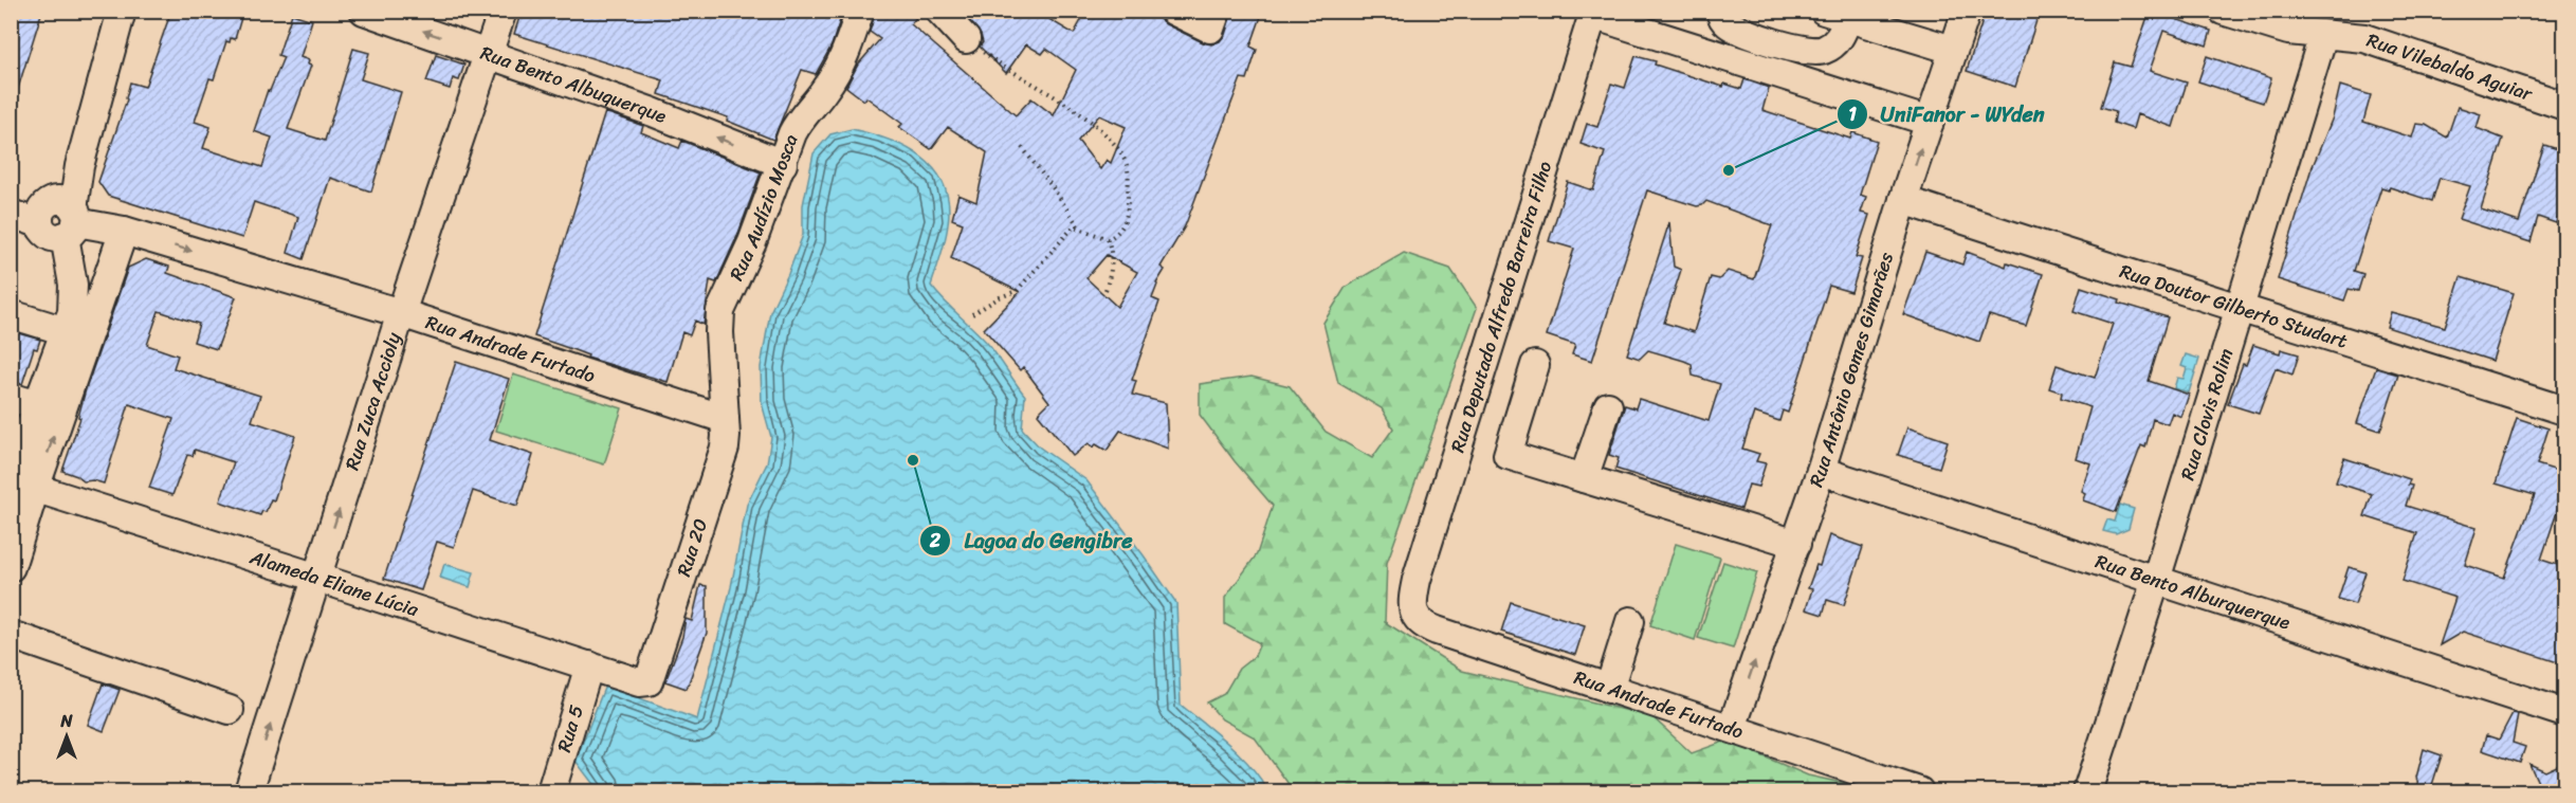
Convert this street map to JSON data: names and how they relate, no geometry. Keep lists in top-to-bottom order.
{
  "streets": {
    "street": [
      "Rua Vilebaldo Aguiar",
      "Rua Bento Albuquerque",
      "Rua Audízio Mosca",
      "Rua Doutor Gilberto Studart",
      "Rua Deputado Alfredo Barreira Filho",
      "Rua Andrade Furtado",
      "Rua Antônio Gomes Gimarães",
      "Rua Zuca Accioly",
      "Rua Clovis Rolim",
      "Rua 20",
      "Alameda Eliane Lúcia",
      "Rua Bento Alburquerque",
      "Rua 5"
    ]
  },
  "crossings": [
    ["Rua Vilebaldo Aguiar", "Rua Clovis Rolim"],
    ["Rua Bento Albuquerque", "Rua Audízio Mosca"],
    ["Rua Bento Albuquerque", "Rua Zuca Accioly"],
    ["Rua Audízio Mosca", "Rua Andrade Furtado"],
    ["Rua Audízio Mosca", "Rua 20"],
    ["Rua Doutor Gilberto Studart", "Rua Antônio Gomes Gimarães"],
    ["Rua Doutor Gilberto Studart", "Rua Clovis Rolim"],
    ["Rua Deputado Alfredo Barreira Filho", "Rua Andrade Furtado"],
    ["Rua Andrade Furtado", "Rua Antônio Gomes Gimarães"],
    ["Rua Andrade Furtado", "Rua Zuca Accioly"],
    ["Rua Andrade Furtado", "Rua 20"],
    ["Rua Antônio Gomes Gimarães", "Rua Bento Alburquerque"],
    ["Rua Zuca Accioly", "Alameda Eliane Lúcia"],
    ["Rua Clovis Rolim", "Rua Bento Alburquerque"],
    ["Rua 20", "Alameda Eliane Lúcia"],
    ["Alameda Eliane Lúcia", "Rua 5"]
  ],
  "one_way": ["Rua Bento Albuquerque", "Rua Antônio Gomes Gimarães", "Rua Zuca Accioly"],
  "places": ["UniFanor - WYden", "Lagoa do Gengibre"],
  "north": "top"
}
